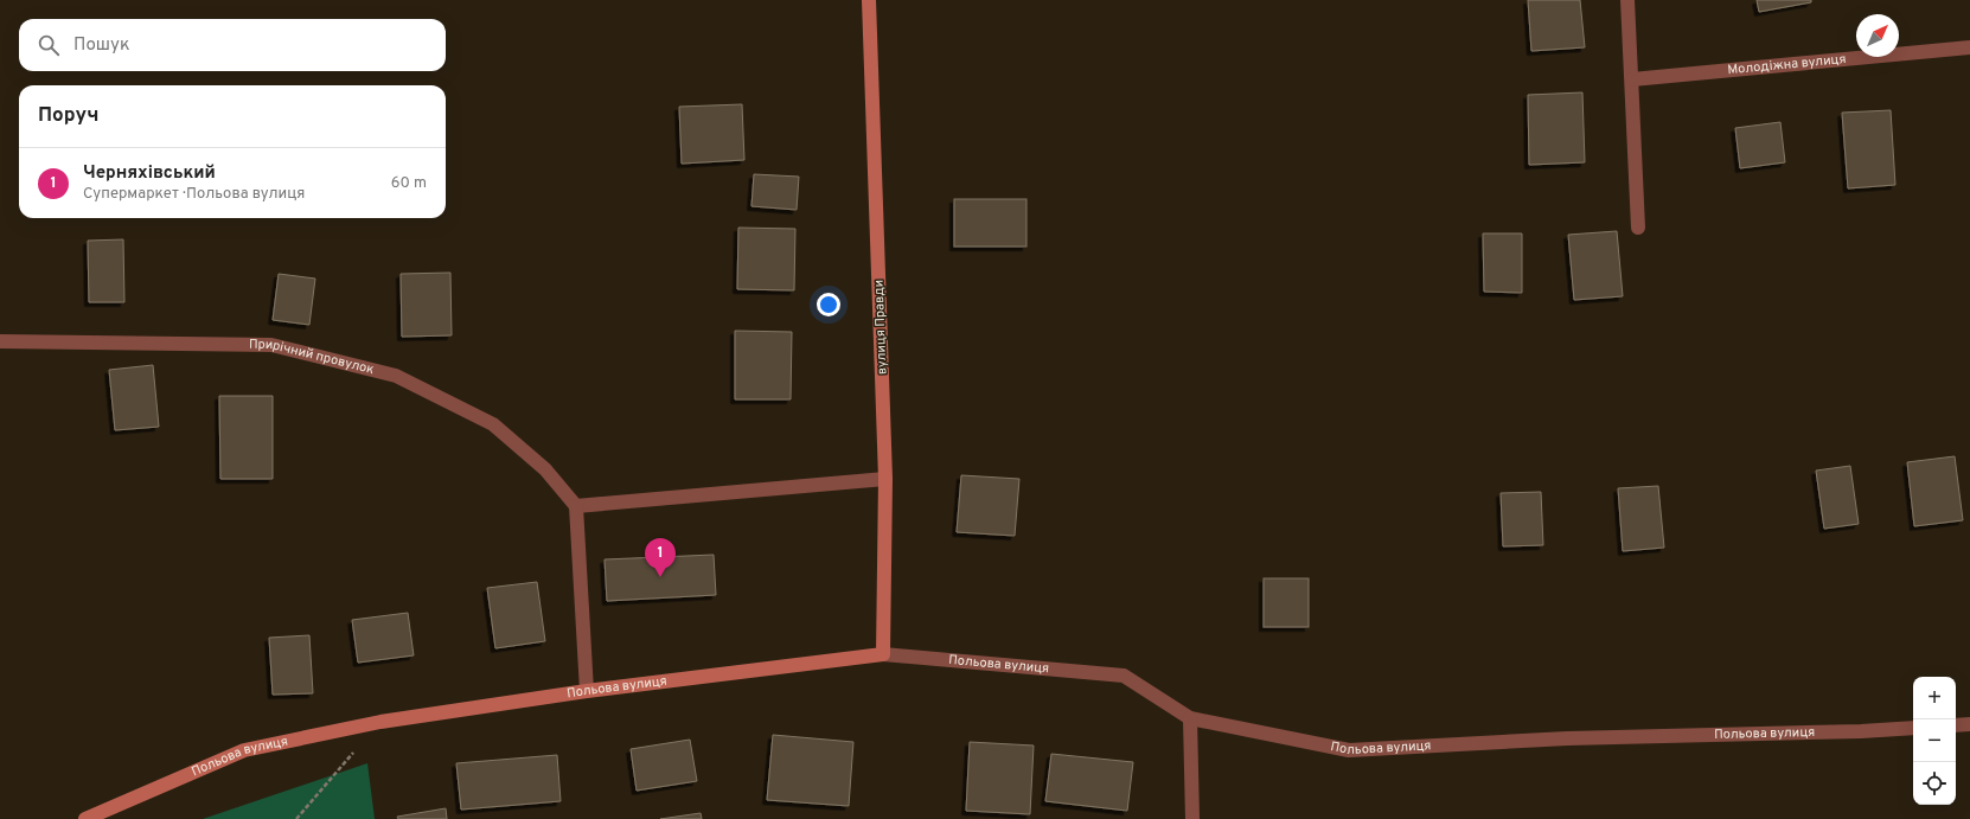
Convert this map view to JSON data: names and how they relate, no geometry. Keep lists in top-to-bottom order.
{
  "streets": {
    "street": [
      "Молодіжна вулиця",
      "вулиця Правди",
      "Прирічний провулок",
      "Польова вулиця"
    ]
  },
  "crossings": [
    ["вулиця Правди", "Польова вулиця"]
  ],
  "north": "top right",
  "page": {
    "search": "Пошук",
    "heading": "Поруч",
    "list": [
      {
        "mark": "1",
        "name": "Черняхівський",
        "note": "Супермаркет · Польова вулиця",
        "value": "60 m"
      }
    ],
    "pins": "1",
    "map_buttons": ["+", "−"]
  }
}
